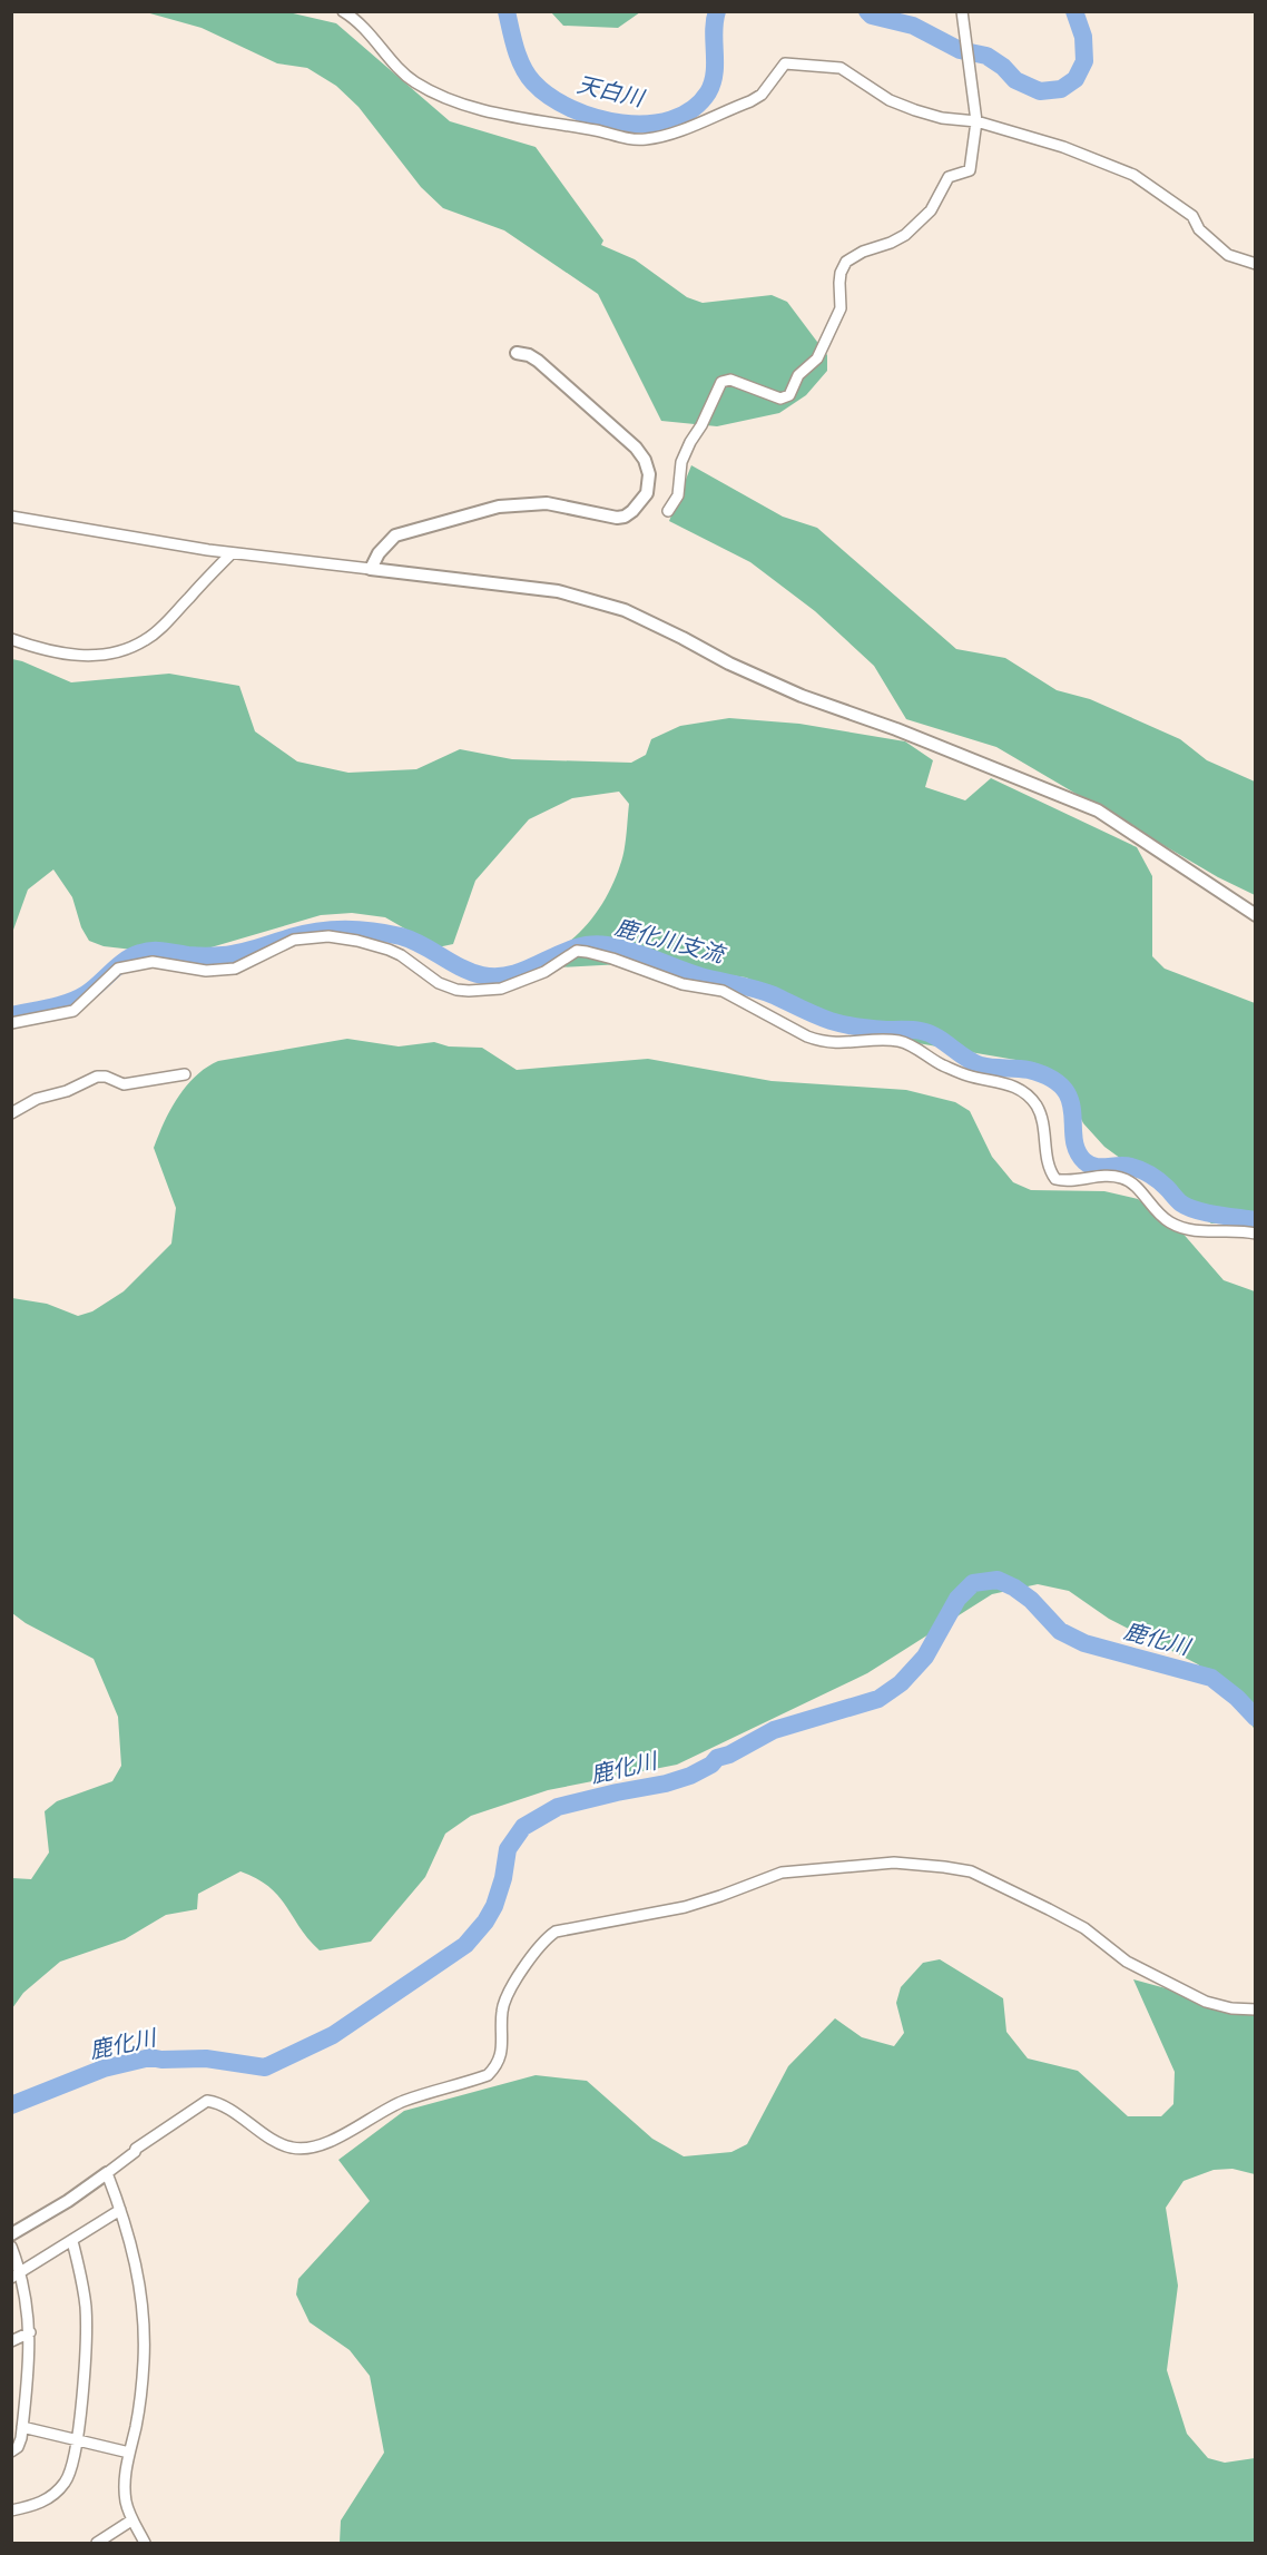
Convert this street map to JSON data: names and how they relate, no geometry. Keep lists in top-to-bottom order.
{
  "water": ["天白川", "鹿化川支流", "鹿化川"]
}
